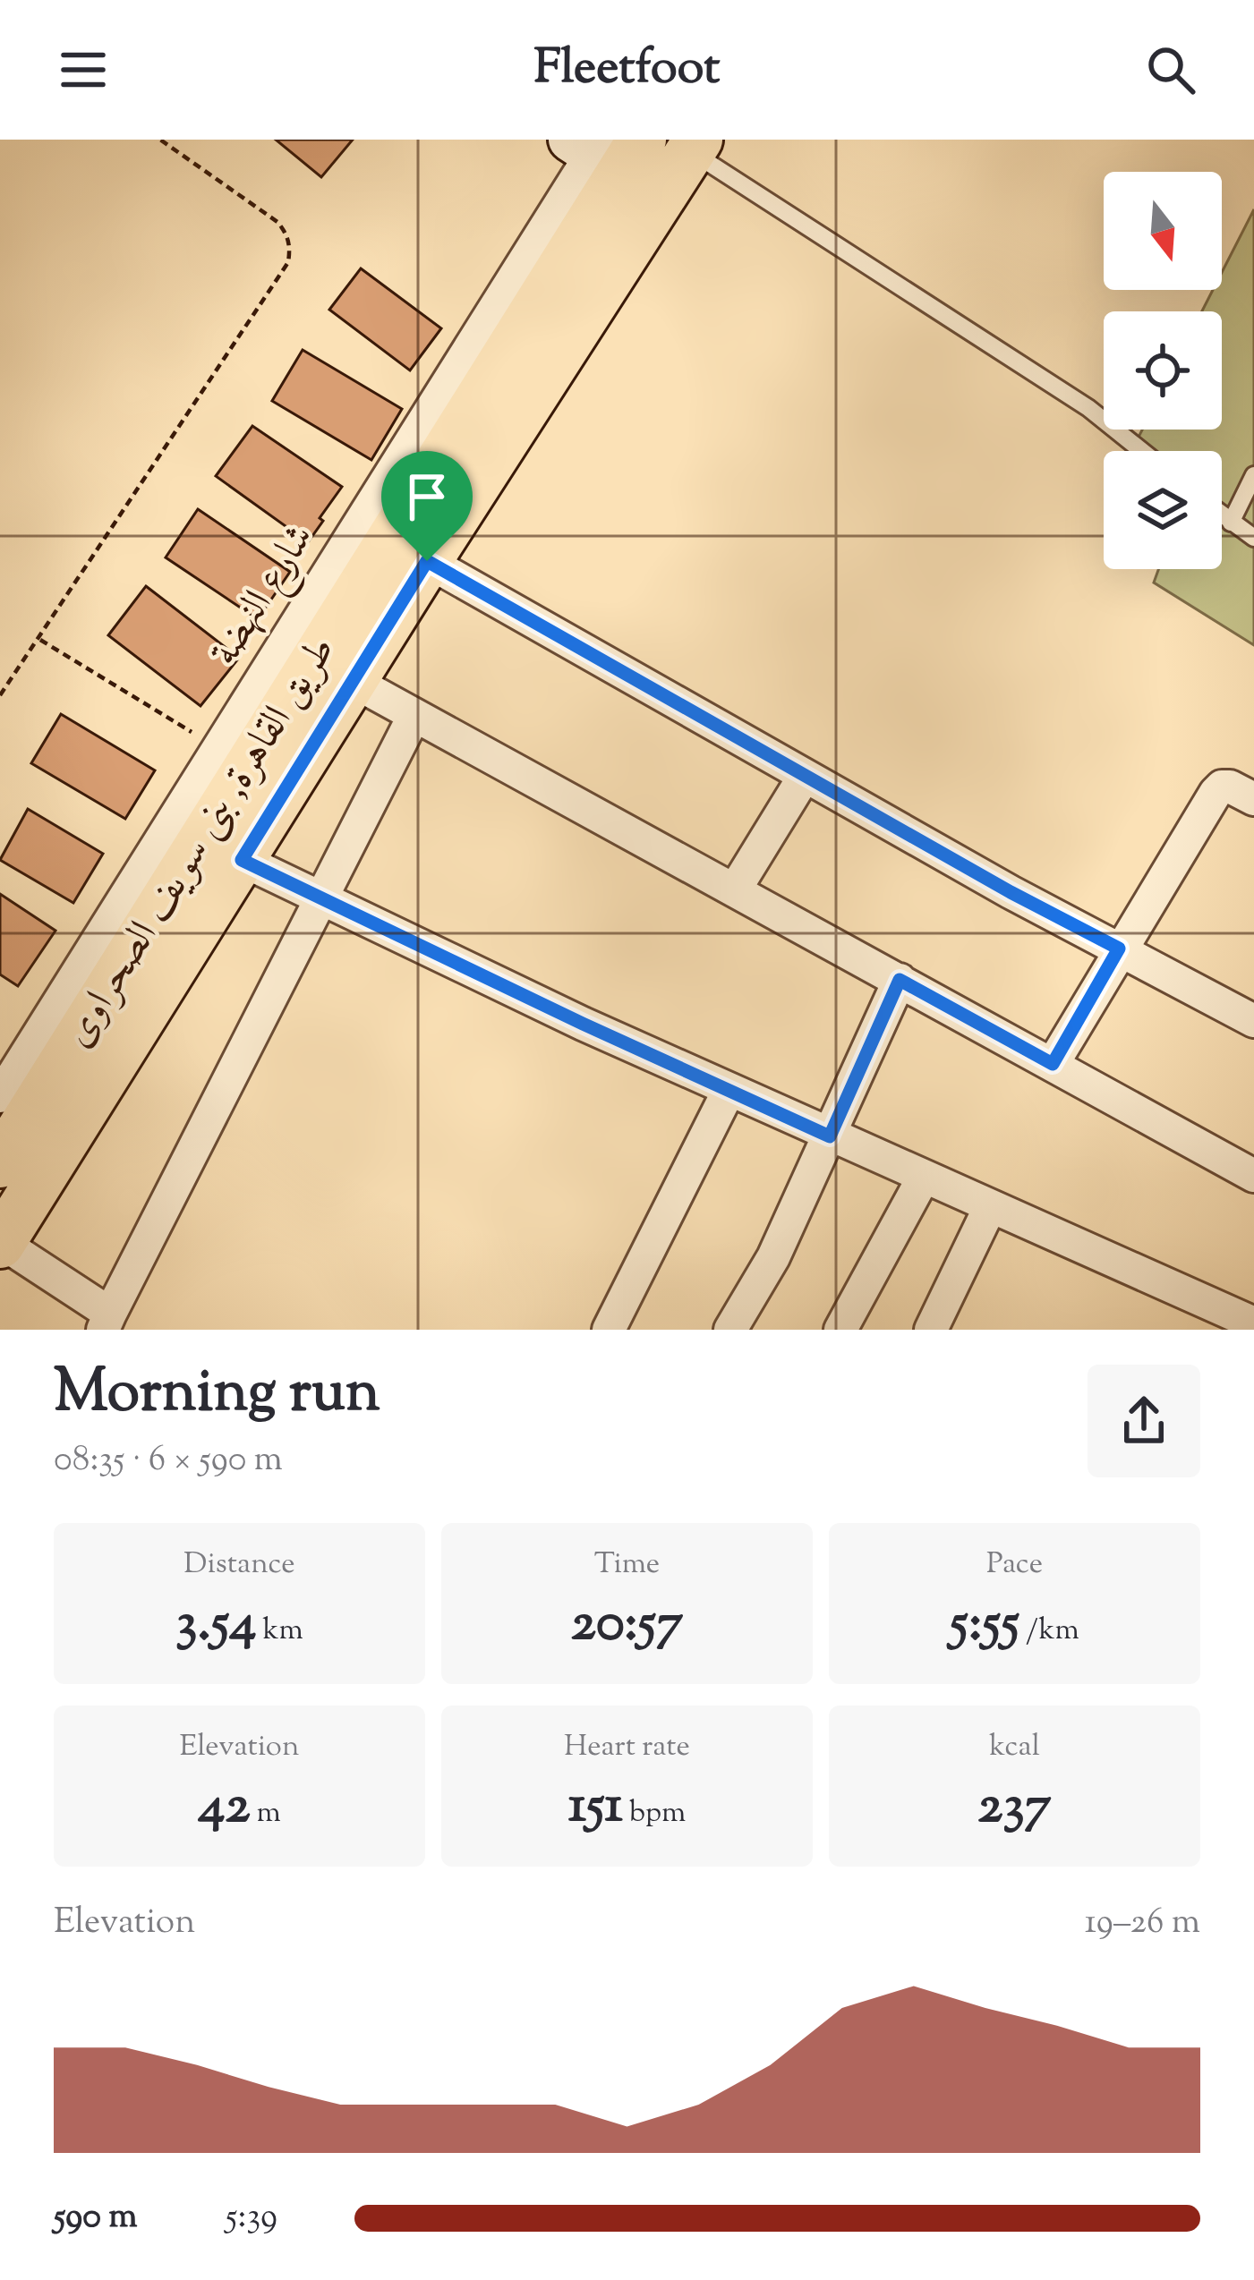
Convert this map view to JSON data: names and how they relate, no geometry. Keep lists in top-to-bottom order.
{
  "streets": {
    "main road": ["طريق القاهرة, بنى سويف الصحراوى"],
    "street": ["شارع النهضة"]
  },
  "crossings": [
    ["شارع النهضة", "طريق القاهرة, بنى سويف الصحراوى"]
  ],
  "north": "bottom",
  "page": {
    "header": "Fleetfoot",
    "heading": ["Morning run", "08:35 · 6 × 590 m"],
    "stats": [
      ["Distance", "3.54 km"],
      ["Time", "20:57"],
      ["Pace", "5:55 /km"],
      ["Elevation", "42 m"],
      ["Heart rate", "151 bpm"],
      ["kcal", "237"]
    ],
    "chart": ["Elevation", "19–26 m"],
    "list": [
      {
        "name": "590 m",
        "note": "5:39"
      }
    ]
  }
}
